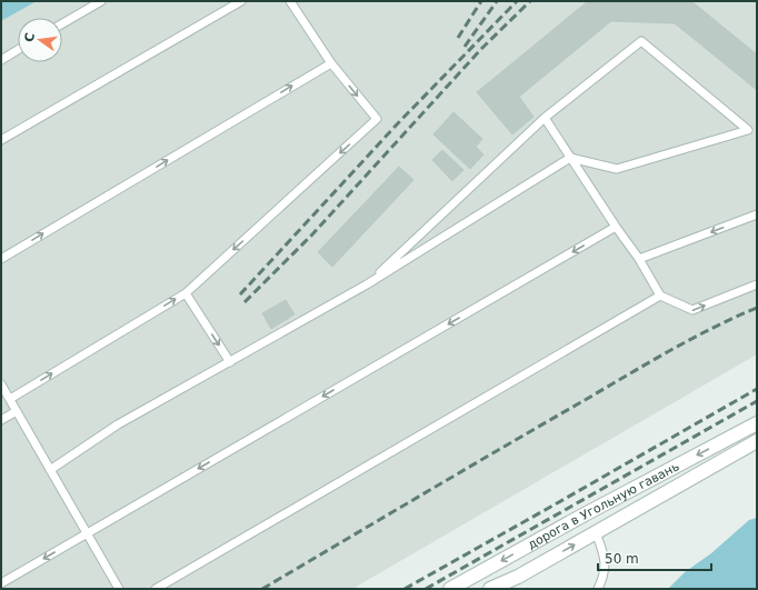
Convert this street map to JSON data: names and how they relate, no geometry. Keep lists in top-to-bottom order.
{
  "streets": {
    "street": ["дорога в Угольную гавань"]
  },
  "scale_bar": "50 m",
  "north": "left"
}
